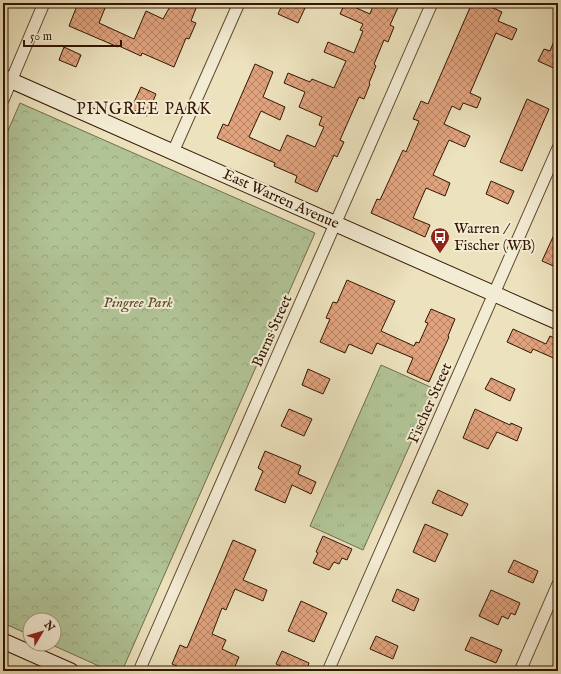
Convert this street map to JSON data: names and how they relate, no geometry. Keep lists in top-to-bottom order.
{
  "streets": {
    "main road": ["East Warren Avenue"],
    "street": ["Burns Street", "Fischer Street"]
  },
  "crossings": [
    ["East Warren Avenue", "Burns Street"],
    ["East Warren Avenue", "Fischer Street"]
  ],
  "districts": ["PINGREE PARK"],
  "parks": ["Pingree Park"],
  "places": {
    "bus stop": ["Warren / Fischer (WB)"]
  },
  "scale_bar": "50 m",
  "north": "top right"
}
